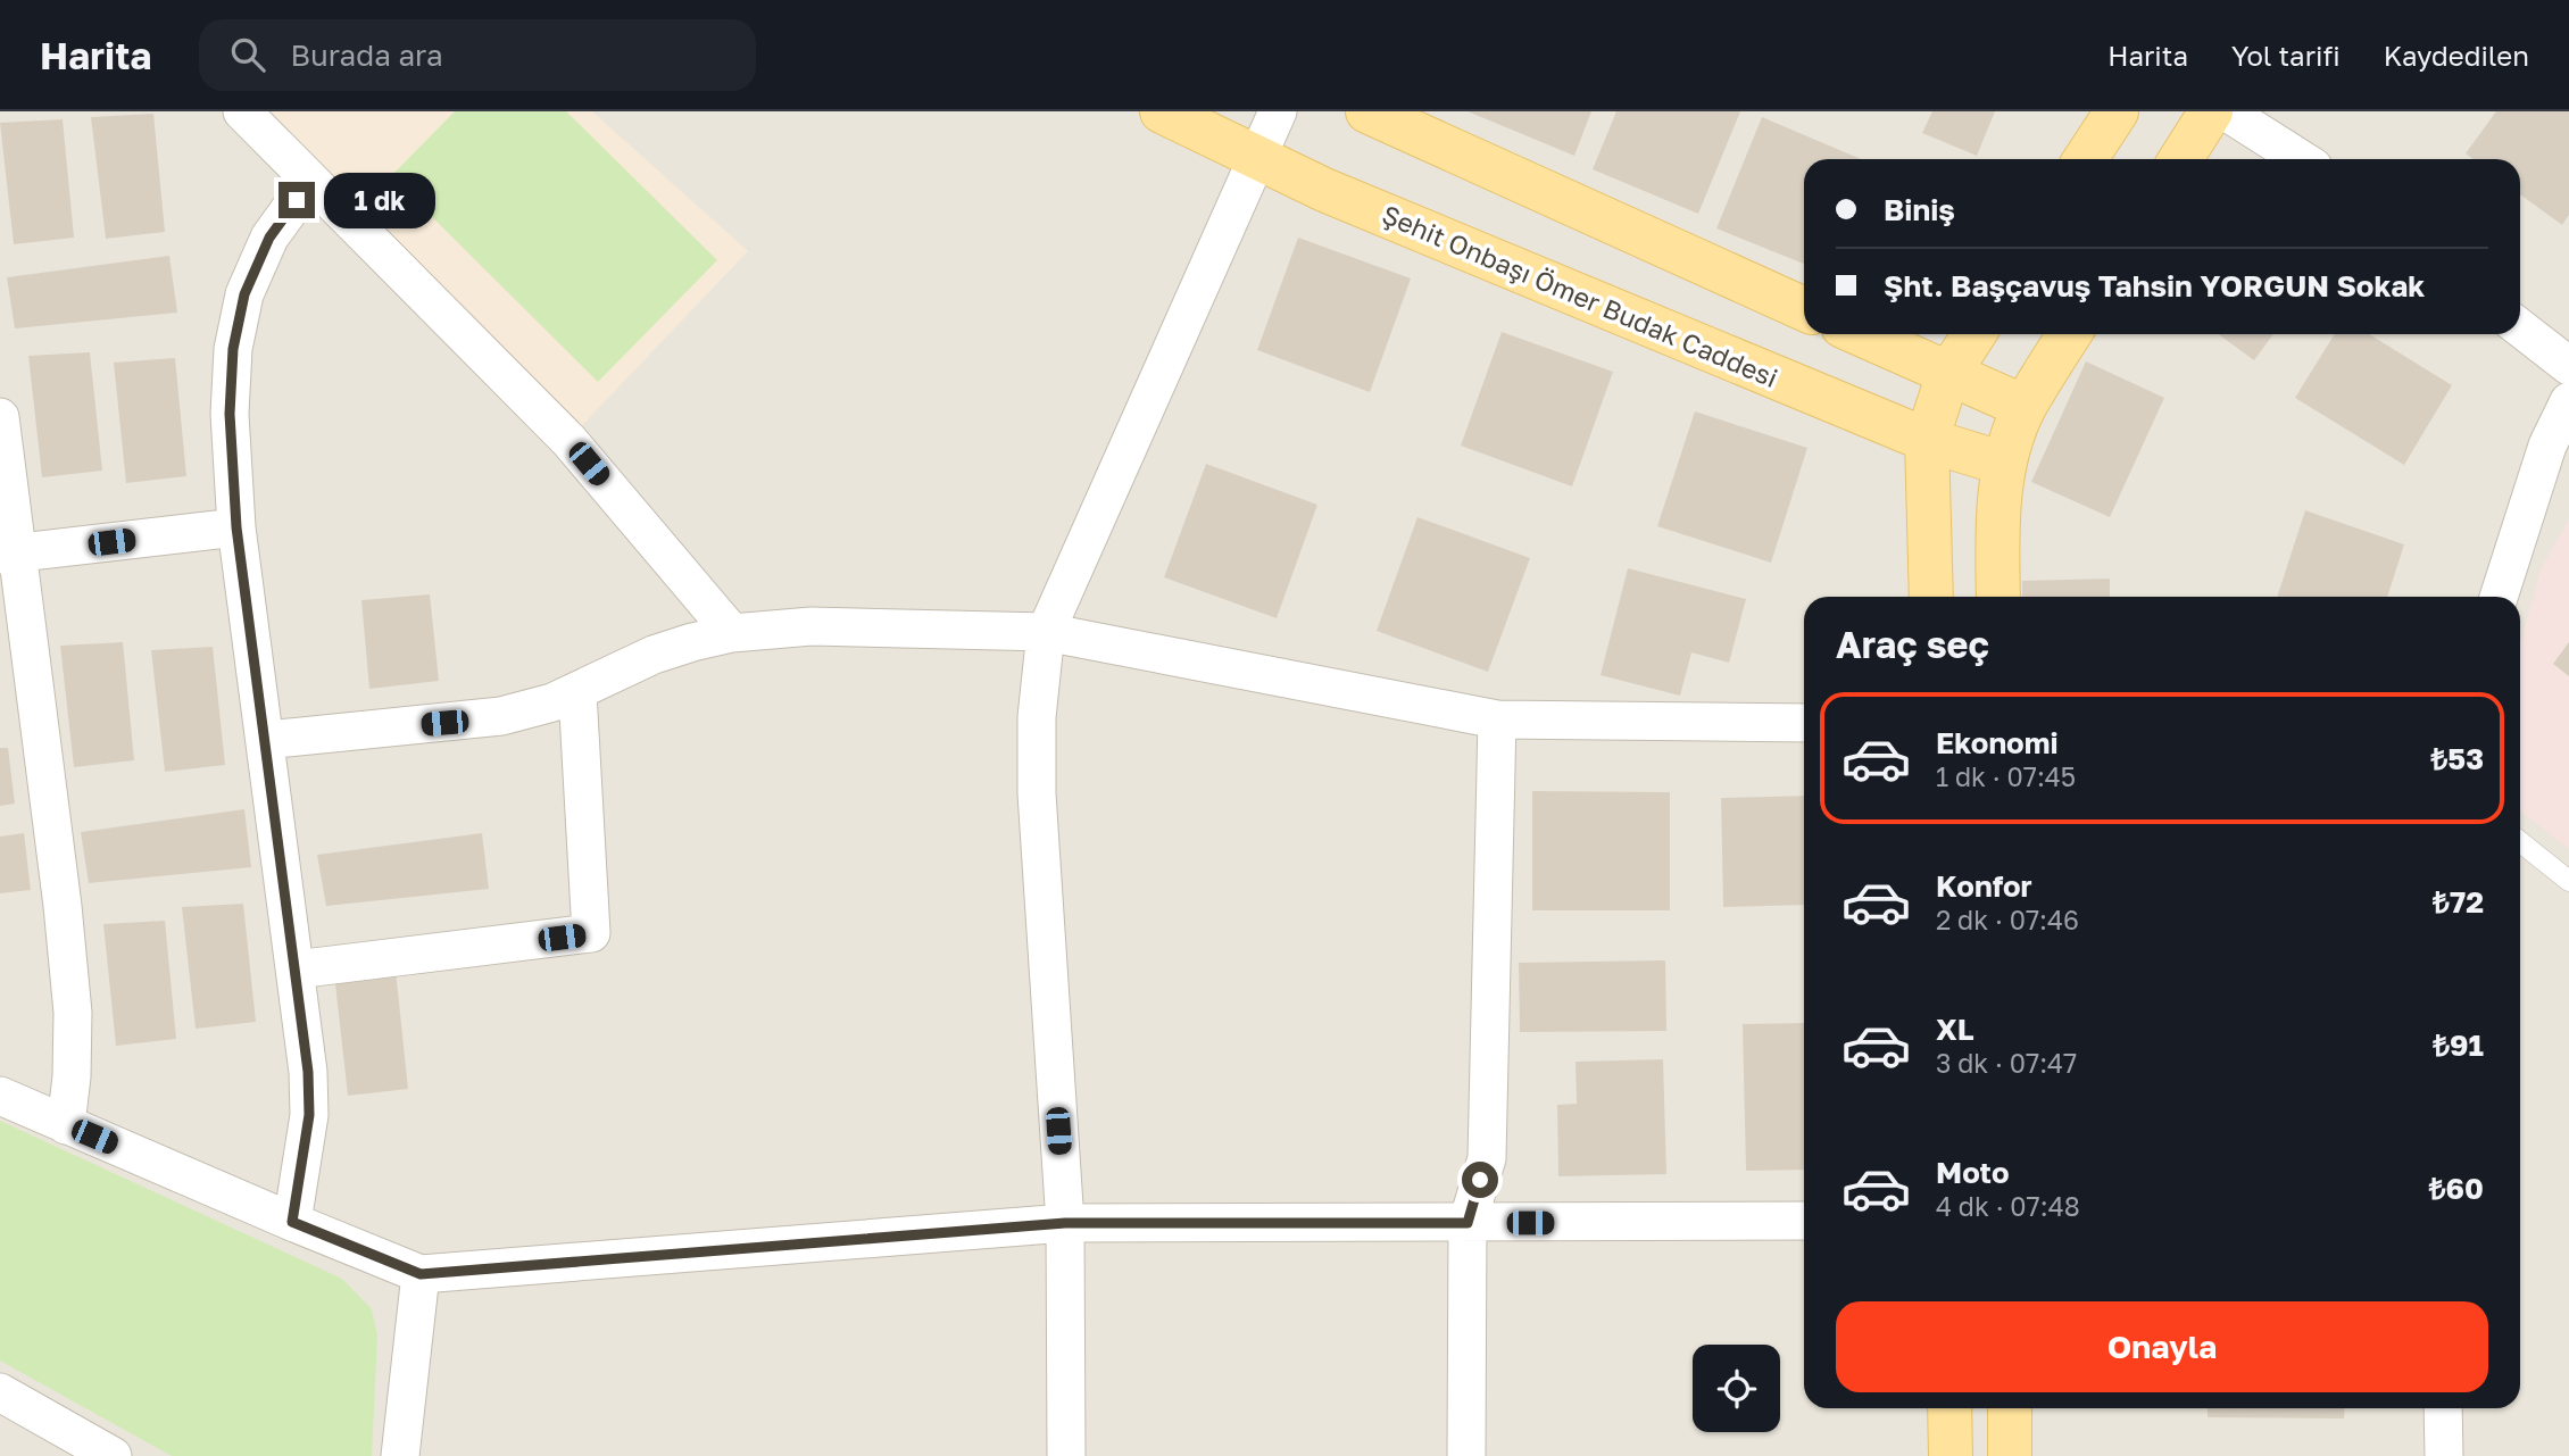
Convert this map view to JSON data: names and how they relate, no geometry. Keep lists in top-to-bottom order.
{
  "streets": {
    "main road": ["Şehit Onbaşı Ömer Budak Caddesi"]
  },
  "page": {
    "header": "Harita",
    "search": "Burada ara",
    "nav": ["Harita", "Yol tarifi", "Kaydedilen"],
    "banner": ["Biniş", "Şht. Başçavuş Tahsin YORGUN Sokak"],
    "bubble": "1 dk",
    "heading": "Araç seç",
    "list": [
      {
        "name": "Ekonomi",
        "note": "1 dk · 07:45",
        "value": "₺53"
      },
      {
        "name": "Konfor",
        "note": "2 dk · 07:46",
        "value": "₺72"
      },
      {
        "name": "XL",
        "note": "3 dk · 07:47",
        "value": "₺91"
      },
      {
        "name": "Moto",
        "note": "4 dk · 07:48",
        "value": "₺60"
      }
    ],
    "buttons": "Onayla"
  }
}
